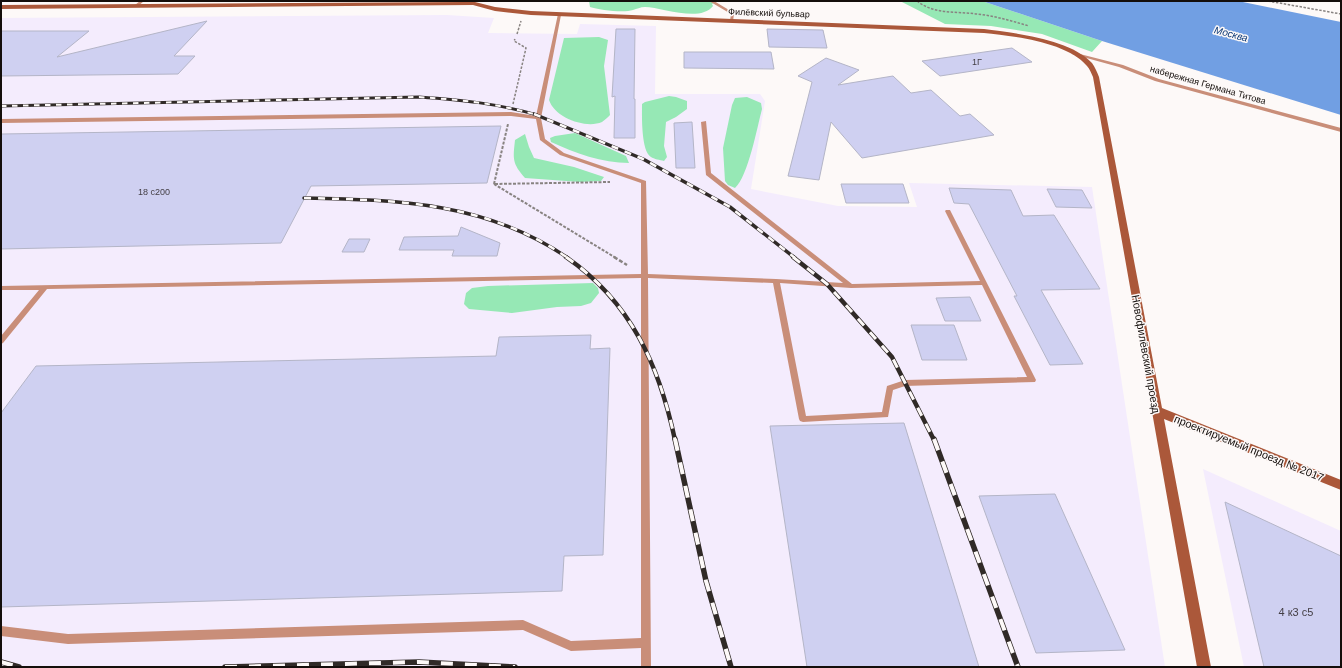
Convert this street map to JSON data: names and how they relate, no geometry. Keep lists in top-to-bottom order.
{
  "streets": {
    "street": ["Филёвский бульвар", "Новофилёвский проезд", "проектируемый проезд № 2017"],
    "lane": ["набережная Германа Титова"]
  },
  "crossings": [
    ["Филёвский бульвар", "набережная Германа Титова"],
    ["Филёвский бульвар", "Новофилёвский проезд"],
    ["набережная Германа Титова", "Новофилёвский проезд"],
    ["Новофилёвский проезд", "проектируемый проезд № 2017"]
  ],
  "water": ["Москва"],
  "house_numbers": ["1Г", "18 с200", "4 к3 с5"]
}
